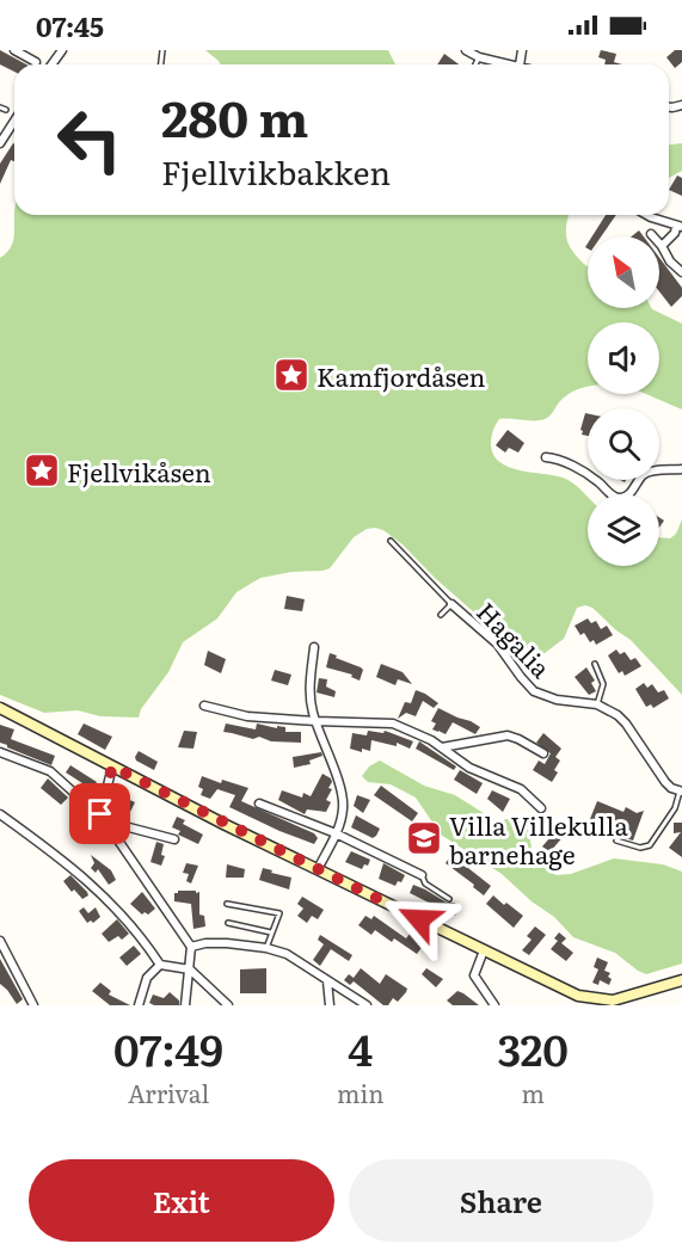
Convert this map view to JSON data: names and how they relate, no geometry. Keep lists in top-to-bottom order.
{
  "streets": {
    "street": ["Hagalia"]
  },
  "places": {
    "place": ["Kamfjordåsen", "Fjellvikåsen"],
    "school or university": ["Villa Villekulla barnehage"]
  },
  "north": "top left",
  "page": {
    "status": "07:45",
    "turn": ["280 m", "Fjellvikbakken"],
    "eta": [
      "07:49",
      "Arrival",
      "4",
      "min",
      "320",
      "m"
    ],
    "buttons": ["Exit", "Share"]
  }
}
